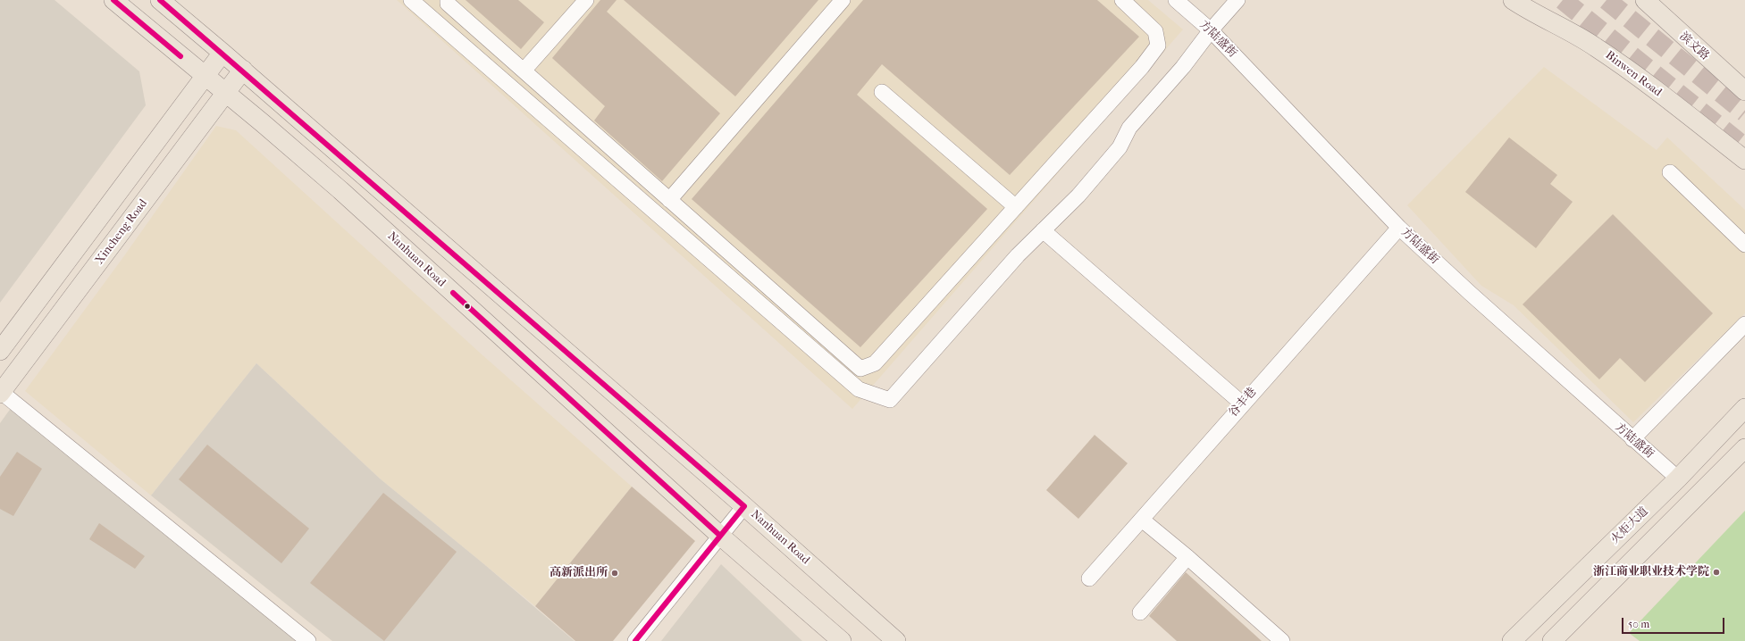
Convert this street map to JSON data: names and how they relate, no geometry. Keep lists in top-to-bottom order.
{
  "streets": {
    "main road": [
      "滨文路",
      "Binwen Road",
      "Xincheng Road",
      "Nanhuan Road",
      "火炬大道"
    ],
    "street": ["方陆盛街", "谷丰巷"]
  },
  "crossings": [
    ["方陆盛街", "谷丰巷"],
    ["方陆盛街", "火炬大道"],
    ["Xincheng Road", "Nanhuan Road"]
  ],
  "places": ["浙江商业职业技术学院", "高新派出所"],
  "scale_bar": "50 m"
}
